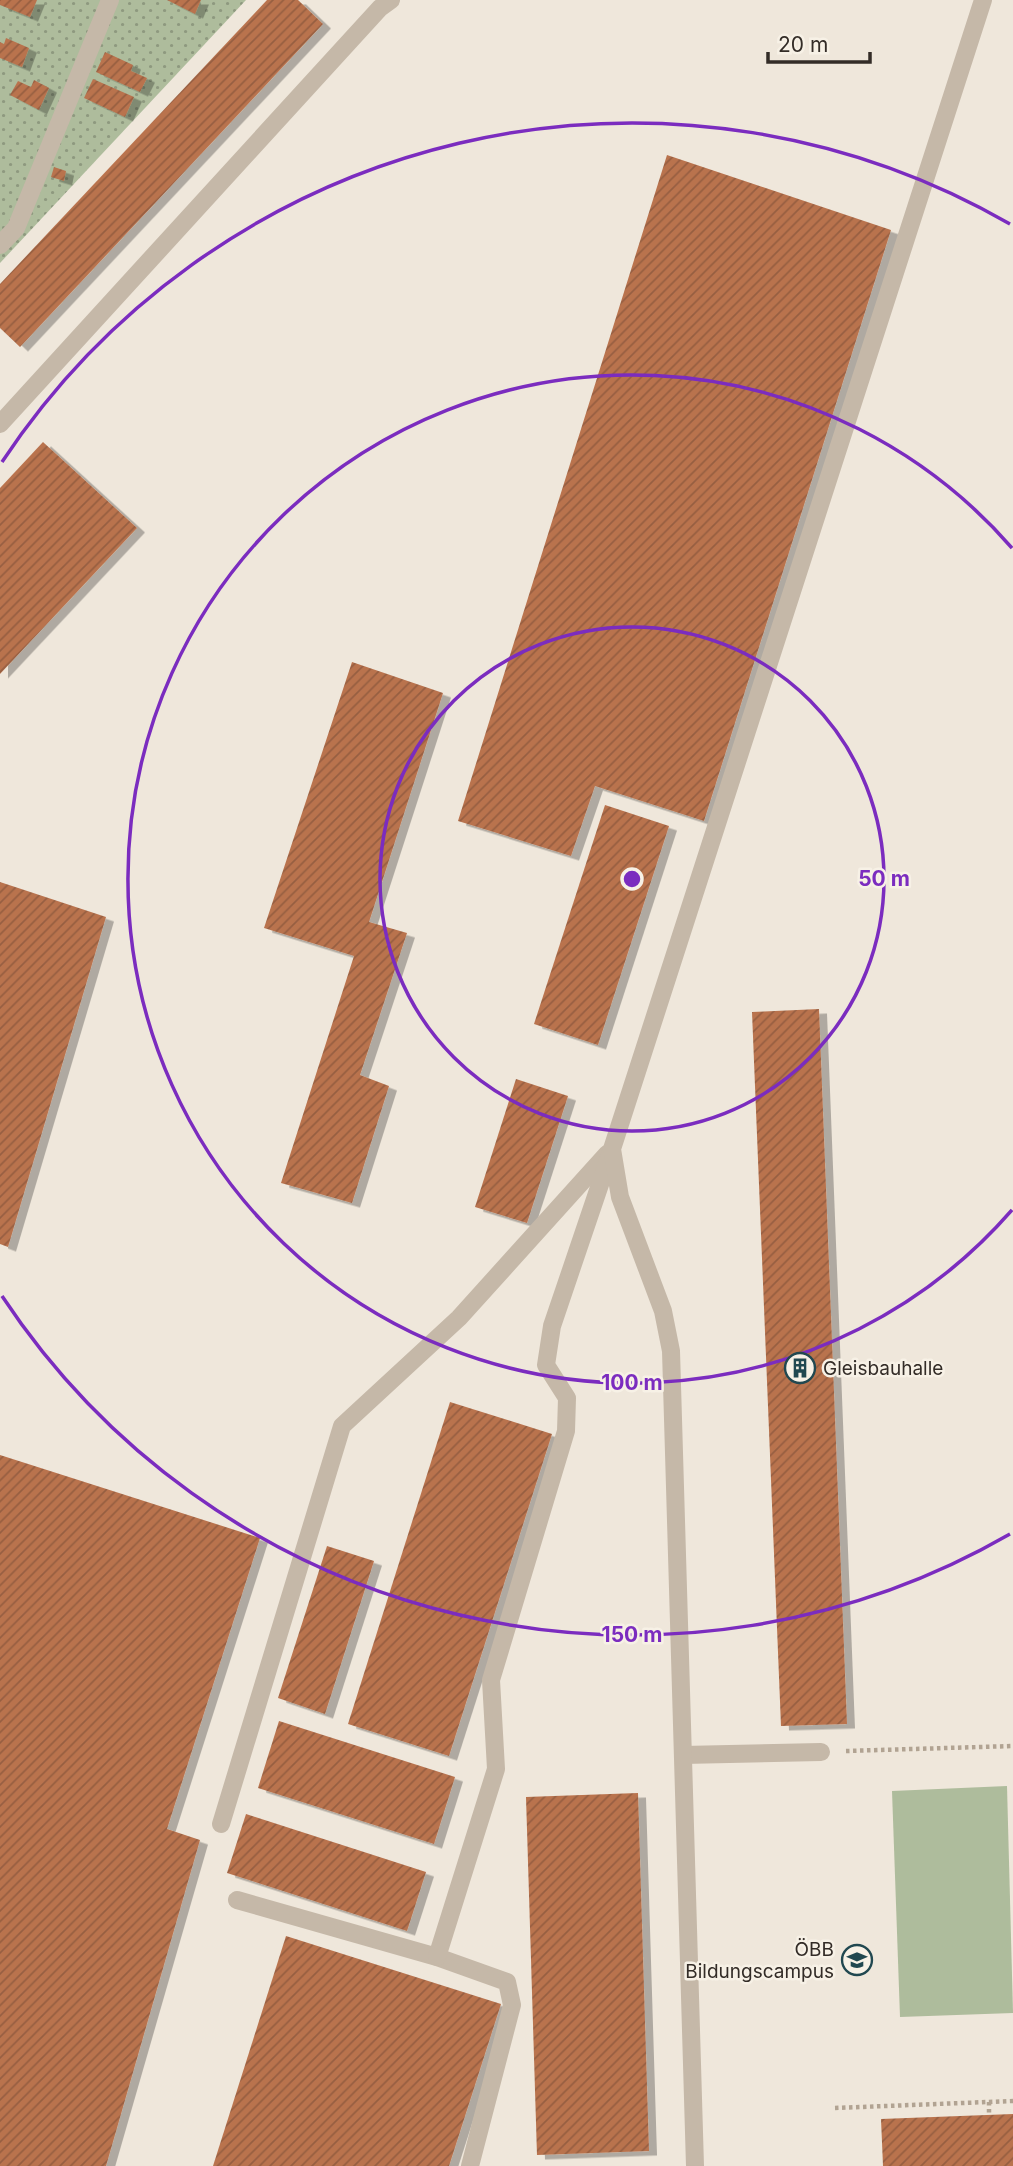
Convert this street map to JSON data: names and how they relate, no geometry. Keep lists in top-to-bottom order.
{
  "places": {
    "building": ["Gleisbauhalle"],
    "school or university": ["ÖBB Bildungscampus"]
  },
  "scale_bar": "20 m",
  "rings": ["50 m", "100 m", "150 m"]
}
